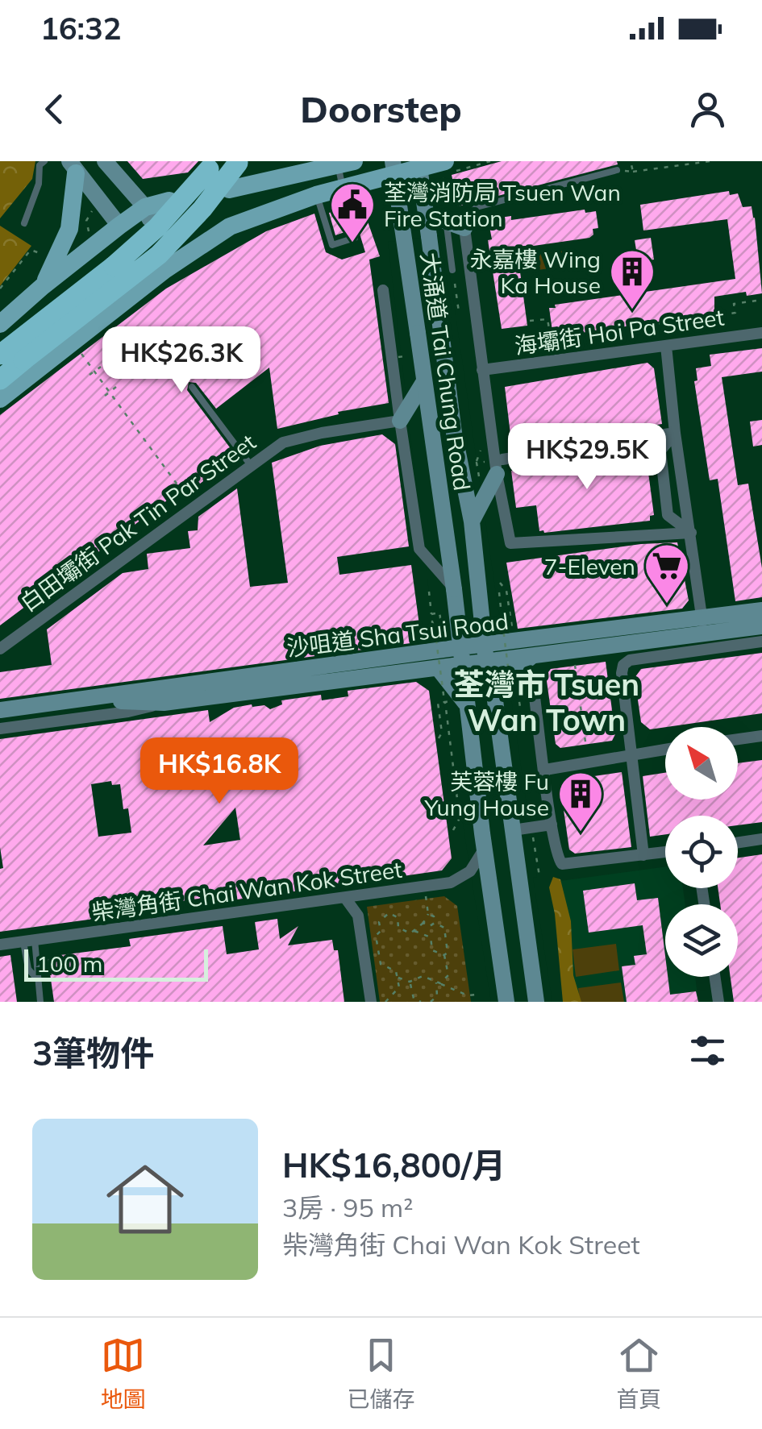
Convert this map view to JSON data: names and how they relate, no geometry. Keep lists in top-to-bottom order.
{
  "streets": {
    "main road": ["大涌道 Tai Chung Road", "沙咀道 Sha Tsui Road"],
    "street": ["海壩街 Hoi Pa Street", "白田壩街 Pak Tin Par Street", "柴灣角街 Chai Wan Kok Street"]
  },
  "crossings": [
    ["大涌道 Tai Chung Road", "沙咀道 Sha Tsui Road"],
    ["大涌道 Tai Chung Road", "柴灣角街 Chai Wan Kok Street"]
  ],
  "districts": ["荃灣市 Tsuen Wan Town"],
  "places": {
    "public building": ["荃灣消防局 Tsuen Wan Fire Station"],
    "building": ["永嘉樓 Wing Ka House", "芙蓉樓 Fu Yung House"],
    "supermarket": ["7-Eleven"]
  },
  "scale_bar": "100 m",
  "north": "top left",
  "page": {
    "status": "16:32",
    "header": "Doorstep",
    "price": ["HK$26.3K", "HK$29.5K", "HK$16.8K"],
    "scale": "100 m",
    "heading": "3筆物件",
    "list": [
      {
        "name": "HK$16,800/月",
        "note": "3房 · 95 m² · 柴灣角街 Chai Wan Kok Street"
      }
    ],
    "tabs": ["地圖", "已儲存", "首頁"]
  }
}
